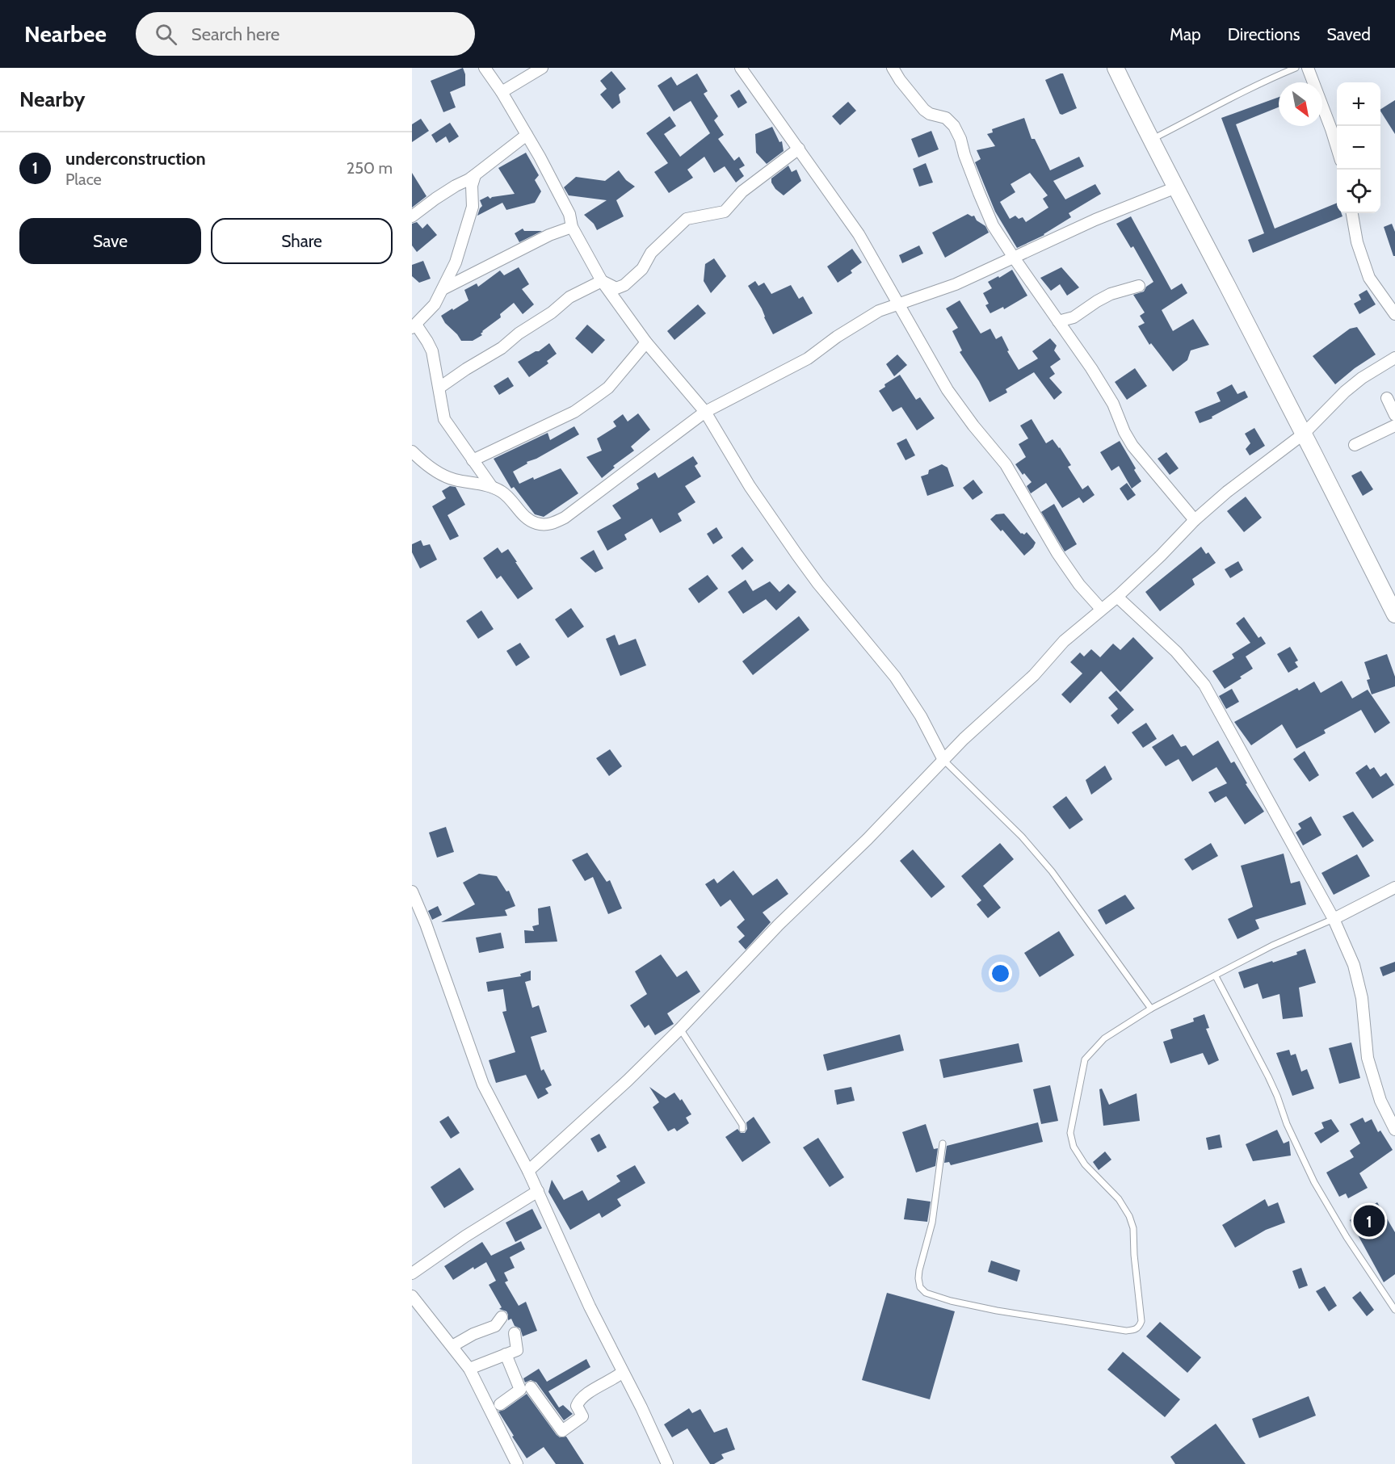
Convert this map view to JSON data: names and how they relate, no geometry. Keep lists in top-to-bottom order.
{
  "north": "bottom right",
  "page": {
    "header": "Nearbee",
    "search": "Search here",
    "nav": ["Map", "Directions", "Saved"],
    "heading": "Nearby",
    "map_buttons": ["+", "−"],
    "list": [
      {
        "mark": "1",
        "name": "underconstruction",
        "note": "Place",
        "value": "250 m"
      }
    ],
    "buttons": ["Save", "Share"],
    "pins": "1"
  }
}
